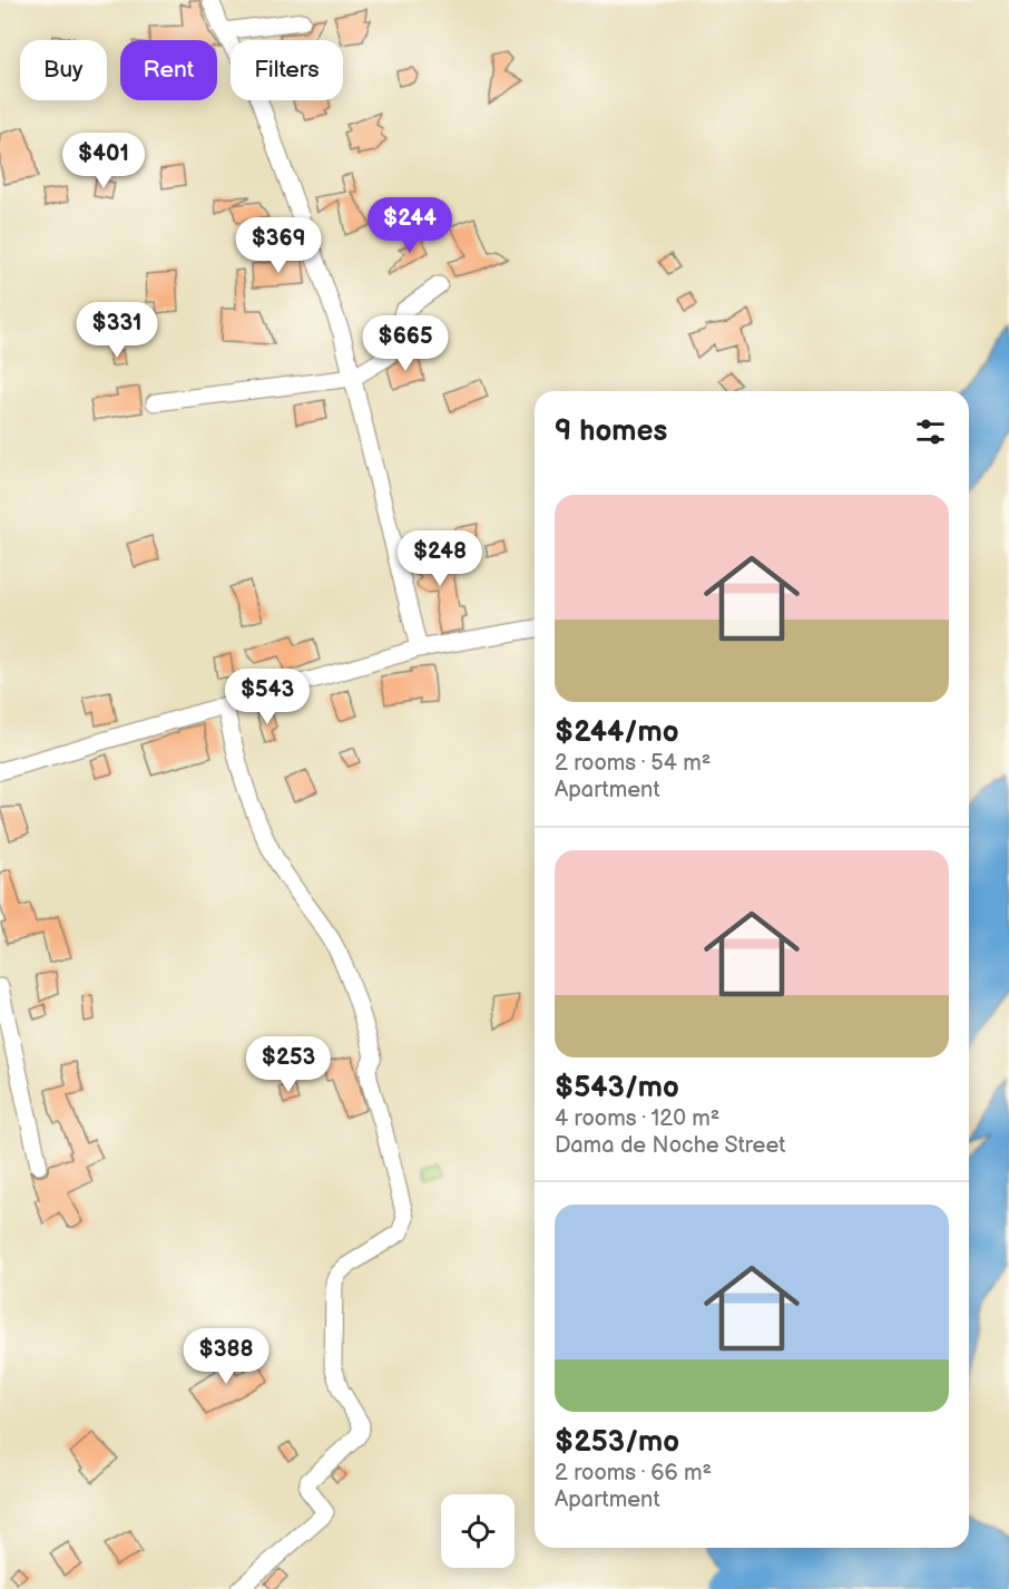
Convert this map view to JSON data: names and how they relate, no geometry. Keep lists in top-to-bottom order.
{
  "page": {
    "chip": ["Buy", "Rent", "Filters"],
    "price": [
      "$401",
      "$244",
      "$369",
      "$331",
      "$665",
      "$248",
      "$543",
      "$253",
      "$388"
    ],
    "heading": "9 homes",
    "list": [
      {
        "name": "$244/mo",
        "note": "2 rooms · 54 m² · Apartment"
      },
      {
        "name": "$543/mo",
        "note": "4 rooms · 120 m² · Dama de Noche Street"
      },
      {
        "name": "$253/mo",
        "note": "2 rooms · 66 m² · Apartment"
      }
    ]
  }
}
